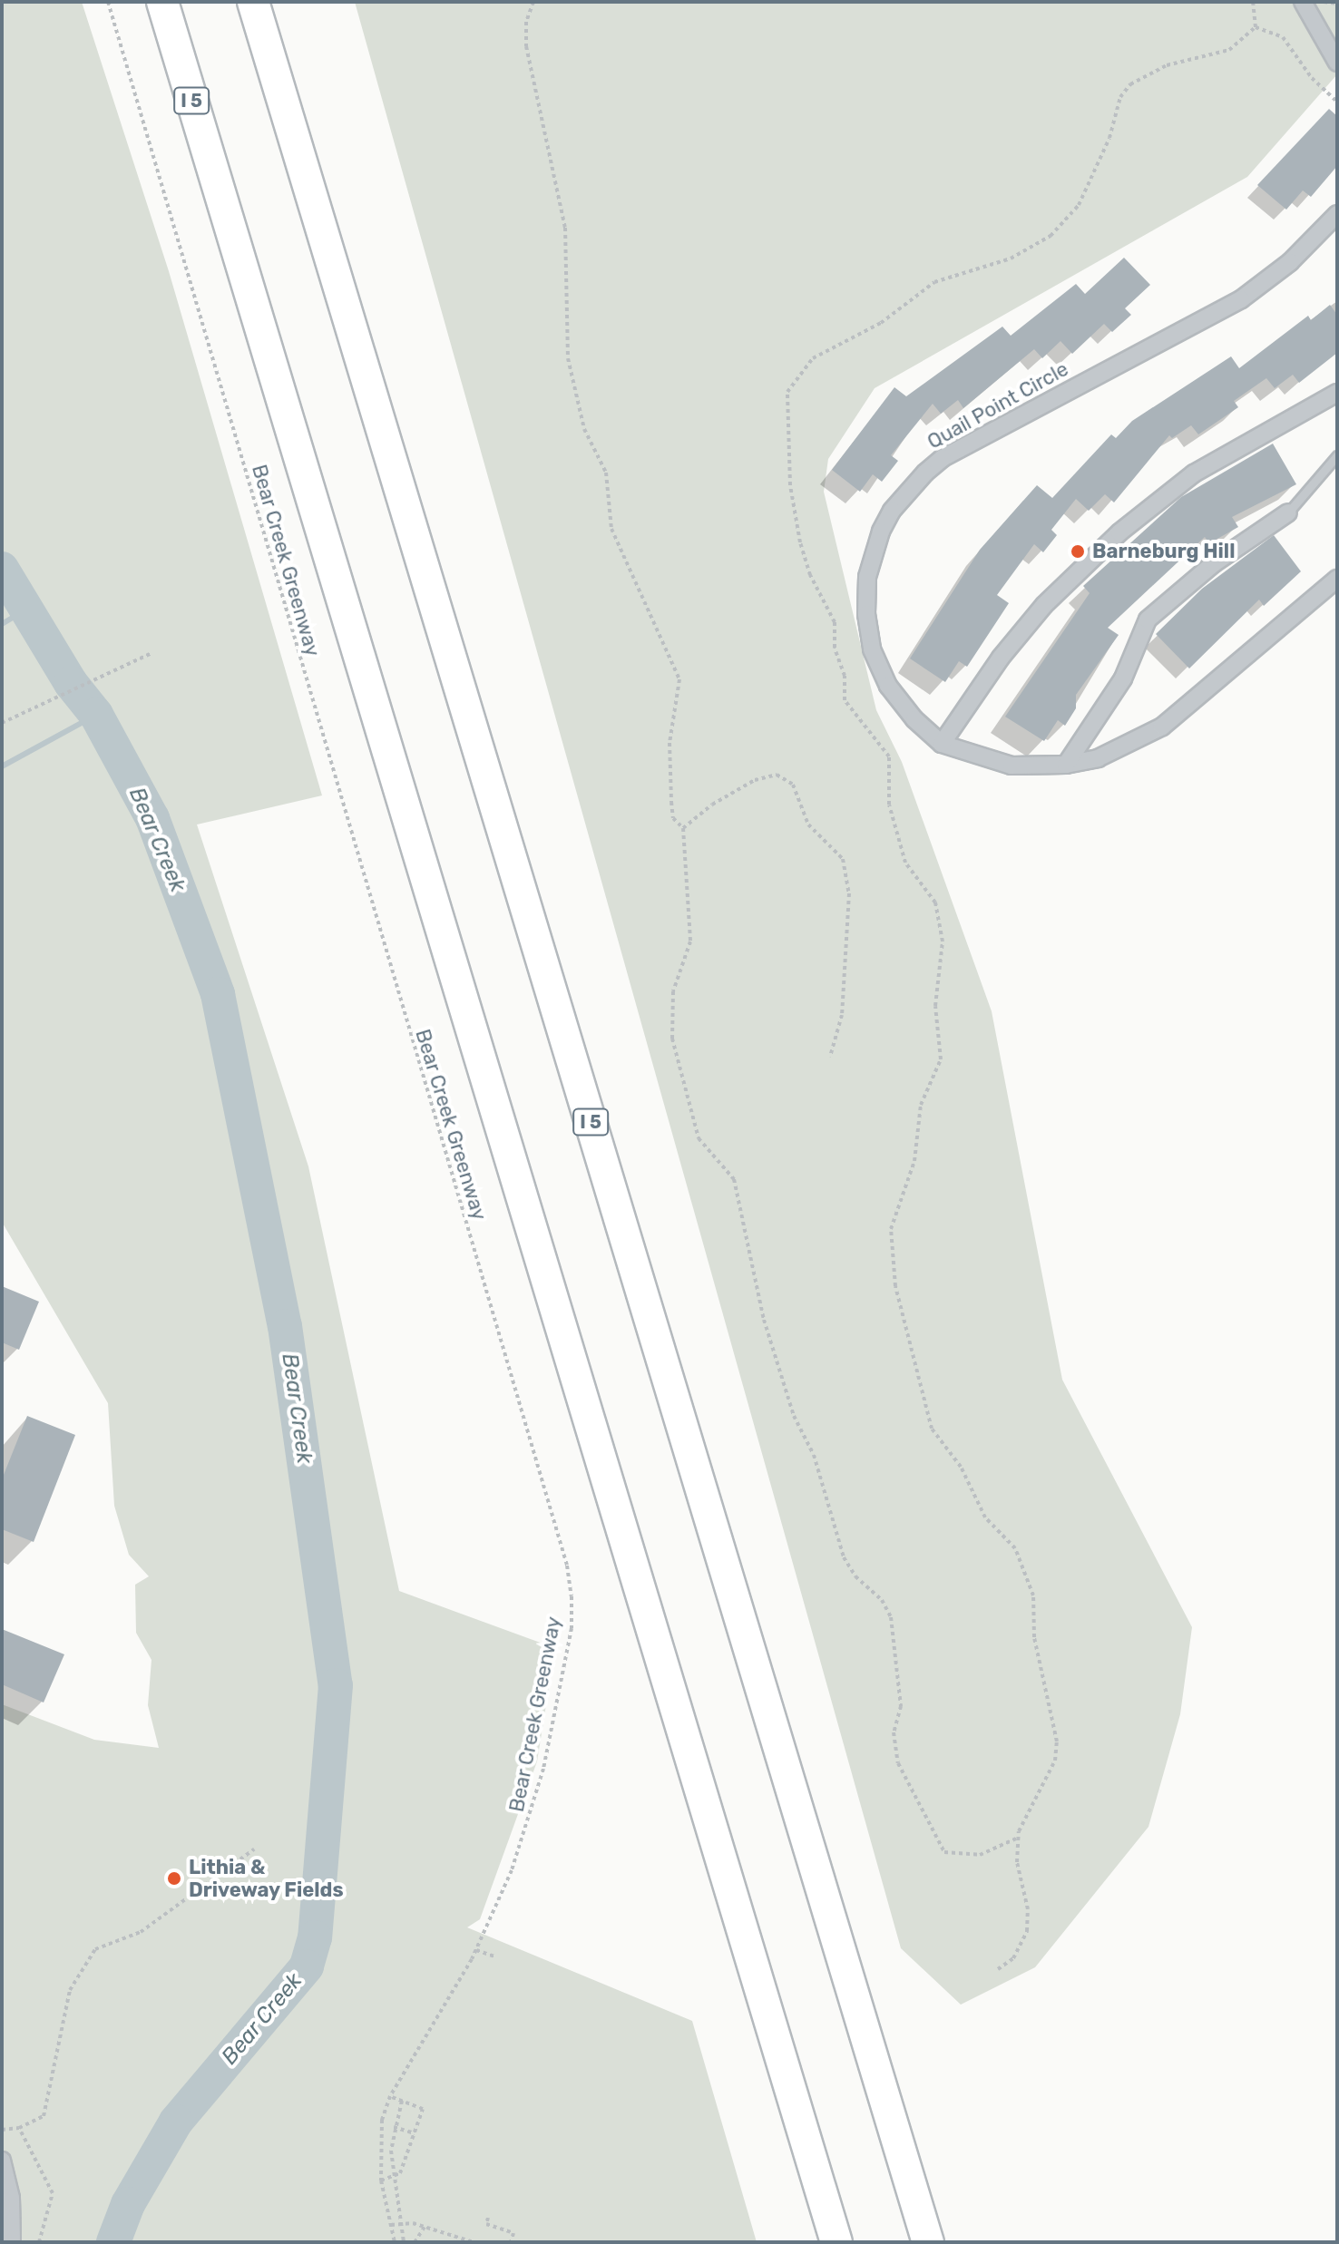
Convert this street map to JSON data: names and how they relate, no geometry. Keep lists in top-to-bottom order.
{
  "streets": {
    "highway": ["I 5"],
    "street": ["Quail Point Circle"],
    "path": ["Bear Creek Greenway"]
  },
  "water": ["Bear Creek"],
  "places": ["Barneburg Hill", "Lithia & Driveway Fields"]
}
